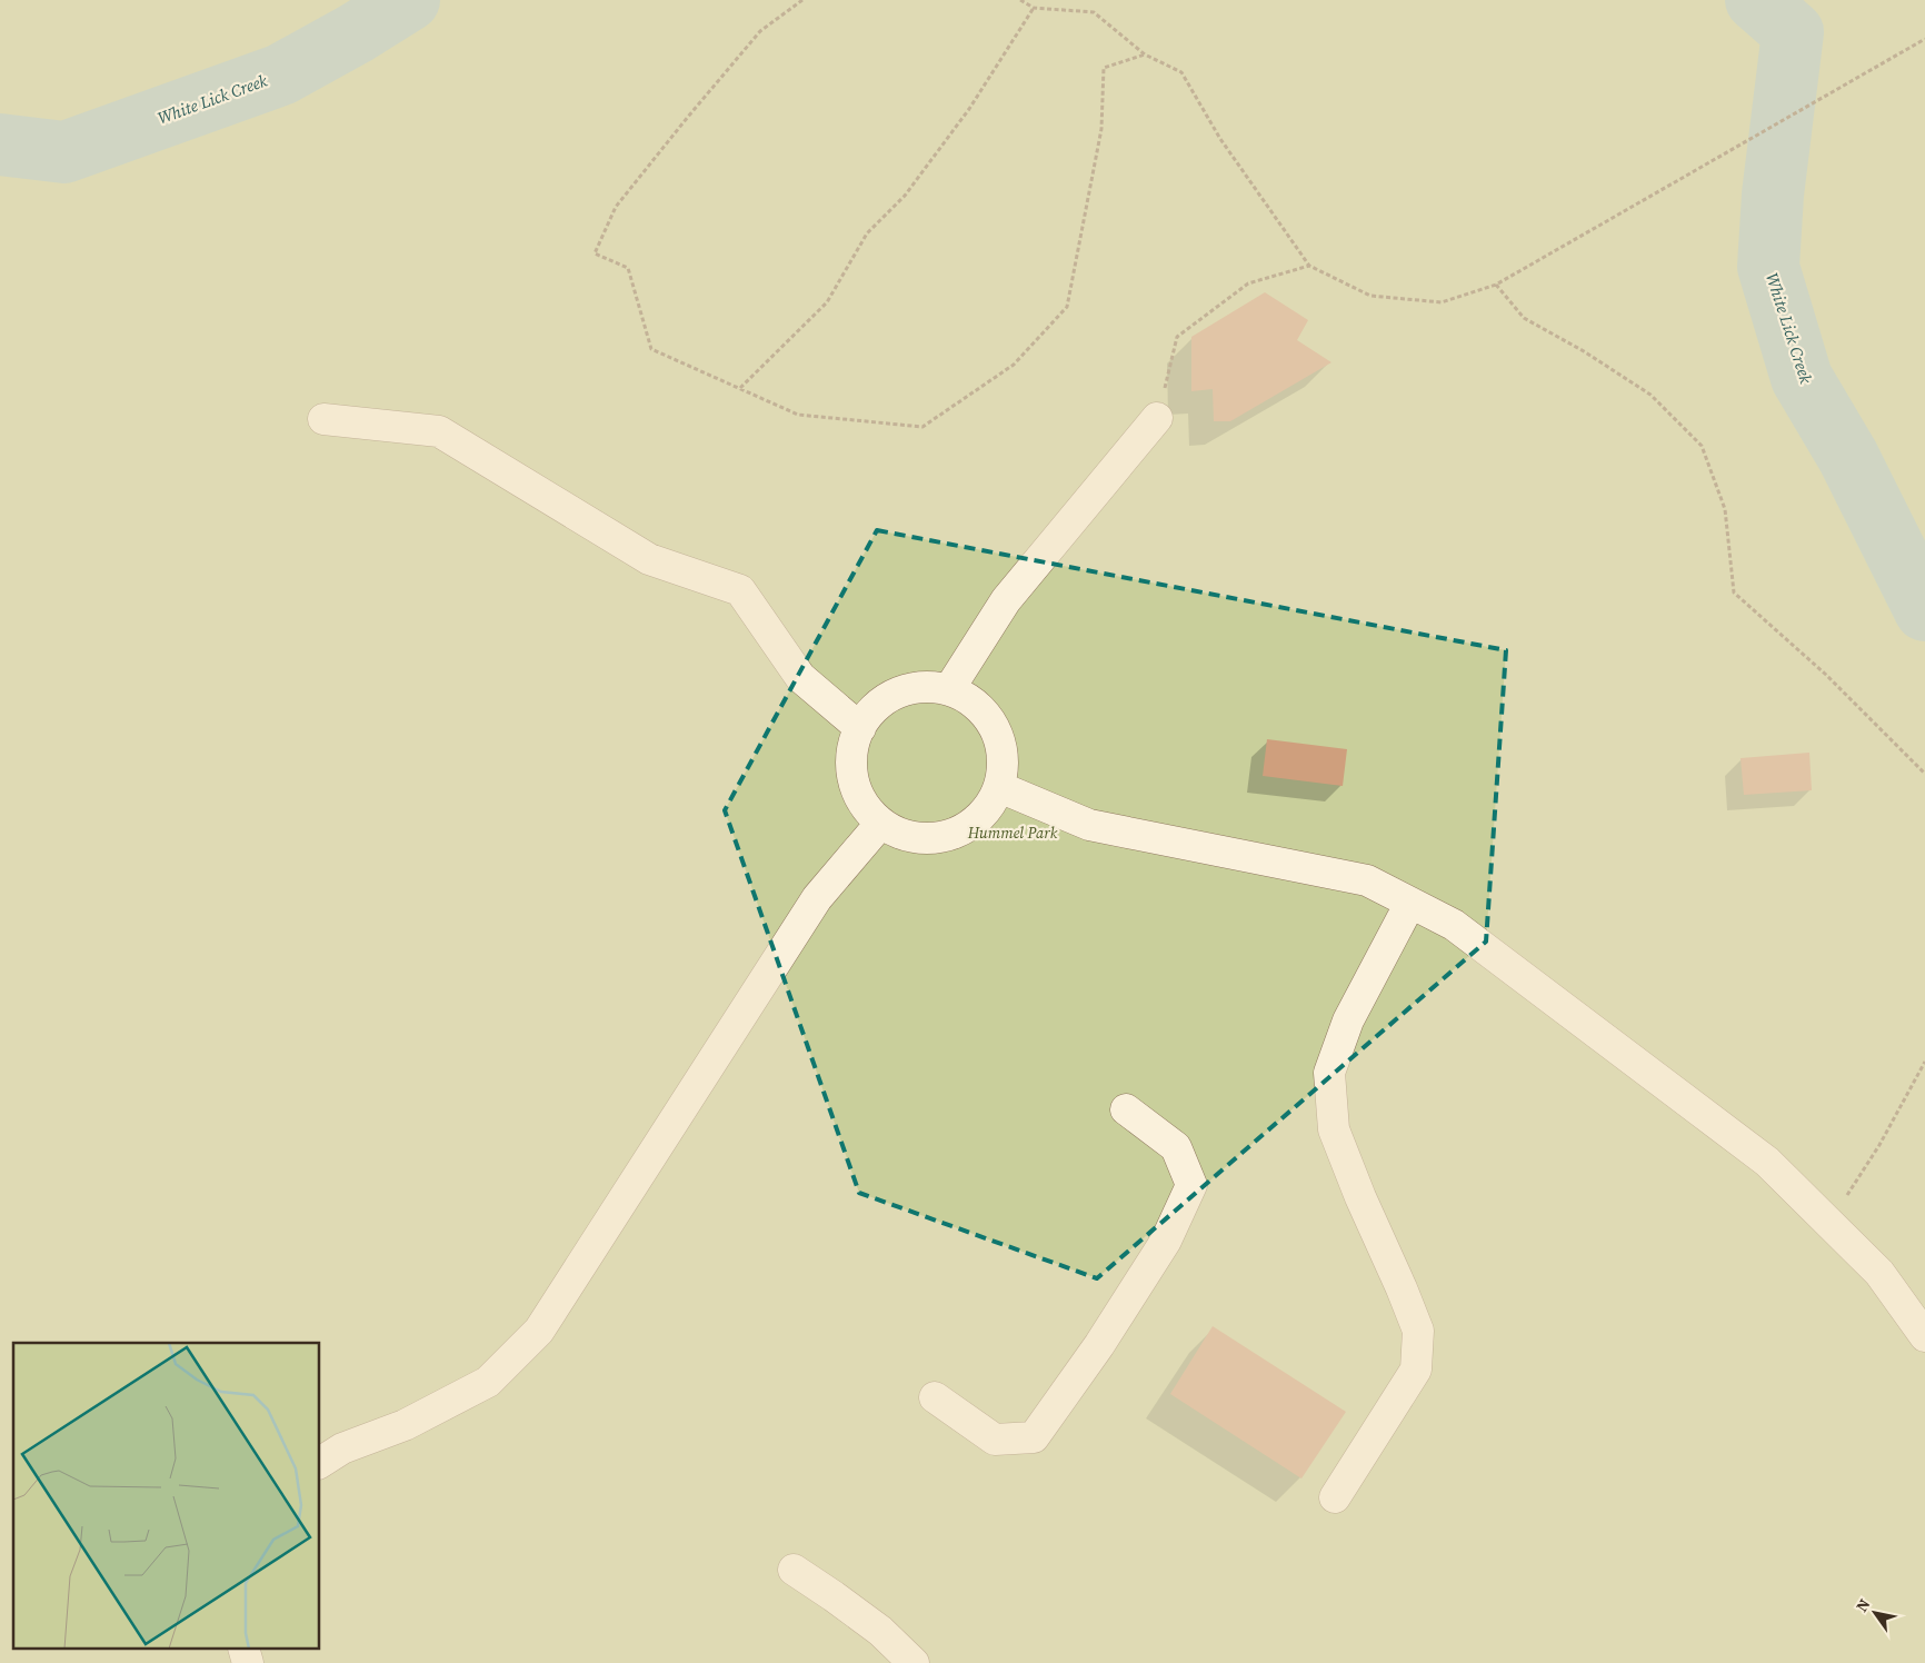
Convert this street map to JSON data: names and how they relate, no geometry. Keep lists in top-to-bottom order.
{
  "water": ["White Lick Creek"],
  "parks": ["Hummel Park"],
  "north": "top left"
}
